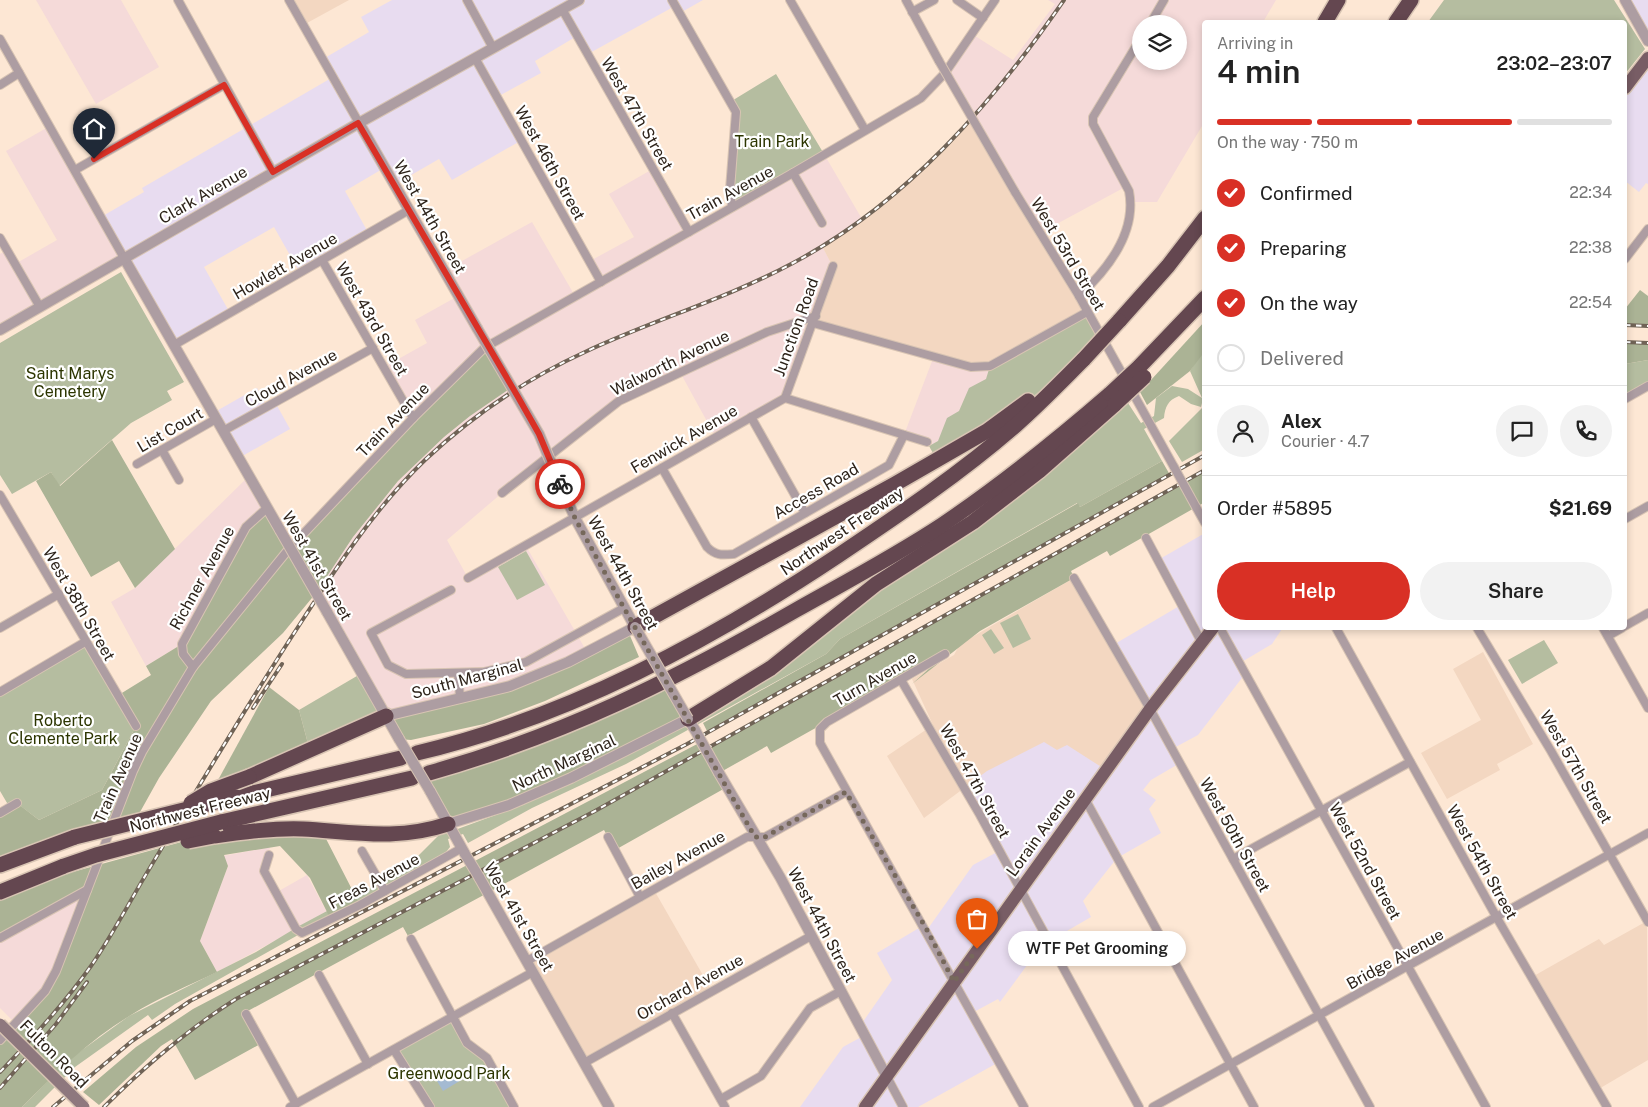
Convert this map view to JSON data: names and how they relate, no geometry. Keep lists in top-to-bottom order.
{
  "streets": {
    "highway": ["Northwest Freeway"],
    "main road": ["Lorain Avenue", "Fulton Road"],
    "street": [
      "West 47th Street",
      "West 46th Street",
      "Train Avenue",
      "Clark Avenue",
      "West 44th Street",
      "West 53rd Street",
      "Howlett Avenue",
      "West 43rd Street",
      "Junction Road",
      "Walworth Avenue",
      "Cloud Avenue",
      "List Court",
      "Fenwick Avenue",
      "Access Road",
      "West 41st Street",
      "Richner Avenue",
      "West 38th Street",
      "South Marginal",
      "Turn Avenue",
      "North Marginal",
      "West 57th Street",
      "West 50th Street",
      "Bailey Avenue",
      "West 52nd Street",
      "West 54th Street",
      "Freas Avenue",
      "Bridge Avenue",
      "Orchard Avenue"
    ]
  },
  "crossings": [
    ["West 47th Street", "Train Avenue"],
    ["West 47th Street", "Clark Avenue"],
    ["West 47th Street", "Turn Avenue"],
    ["West 47th Street", "Lorain Avenue"],
    ["West 46th Street", "Train Avenue"],
    ["West 46th Street", "Clark Avenue"],
    ["Train Avenue", "West 43rd Street"],
    ["Train Avenue", "Richner Avenue"],
    ["Clark Avenue", "West 44th Street"],
    ["Clark Avenue", "West 41st Street"],
    ["West 44th Street", "Howlett Avenue"],
    ["West 44th Street", "Fenwick Avenue"],
    ["West 44th Street", "South Marginal"],
    ["West 44th Street", "North Marginal"],
    ["West 44th Street", "Lorain Avenue"],
    ["West 44th Street", "Bailey Avenue"],
    ["West 44th Street", "Orchard Avenue"],
    ["Howlett Avenue", "West 43rd Street"],
    ["Howlett Avenue", "West 41st Street"],
    ["West 43rd Street", "Cloud Avenue"],
    ["Junction Road", "Walworth Avenue"],
    ["Junction Road", "Fenwick Avenue"],
    ["Cloud Avenue", "West 41st Street"],
    ["List Court", "West 41st Street"],
    ["Fenwick Avenue", "Access Road"],
    ["West 41st Street", "Richner Avenue"],
    ["West 41st Street", "South Marginal"],
    ["West 41st Street", "North Marginal"],
    ["West 41st Street", "Bailey Avenue"],
    ["West 41st Street", "Freas Avenue"],
    ["West 41st Street", "Orchard Avenue"],
    ["Turn Avenue", "Bailey Avenue"],
    ["West 57th Street", "Bridge Avenue"],
    ["Lorain Avenue", "West 50th Street"],
    ["West 50th Street", "Bridge Avenue"],
    ["West 52nd Street", "Bridge Avenue"],
    ["West 54th Street", "Bridge Avenue"]
  ],
  "parks": [
    "Train Park",
    "Saint Marys Cemetery",
    "Roberto Clemente Park",
    "Greenwood Park"
  ],
  "places": ["WTF Pet Grooming"],
  "page": {
    "heading": ["4 min", "Arriving in", "23:02–23:07"],
    "panel": [
      "Alex",
      "Courier · 4.7",
      "Order #5895",
      "$21.69"
    ],
    "bar": "On the way · 750 m",
    "list": [
      ["Confirmed", "22:34"],
      ["Preparing", "22:38"],
      ["On the way", "22:54"],
      "Delivered"
    ],
    "buttons": ["Help", "Share"],
    "bubble": "WTF Pet Grooming"
  }
}
